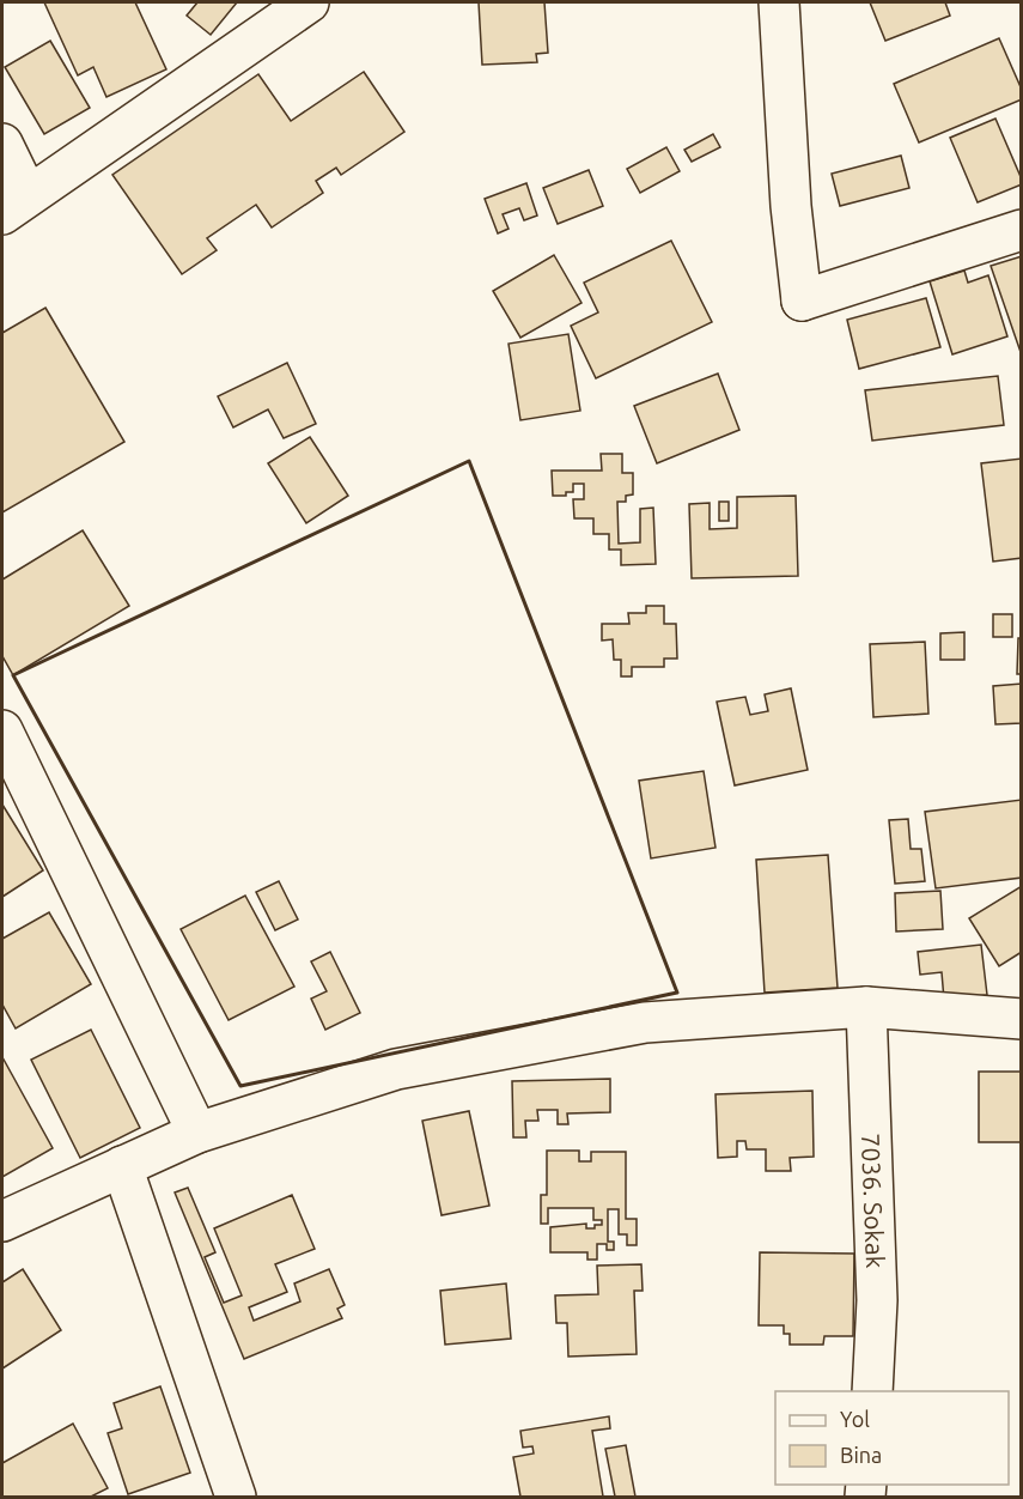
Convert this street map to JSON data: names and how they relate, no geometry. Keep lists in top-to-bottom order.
{
  "streets": {
    "street": ["7036. Sokak"]
  },
  "legend": ["Yol", "Bina"]
}
